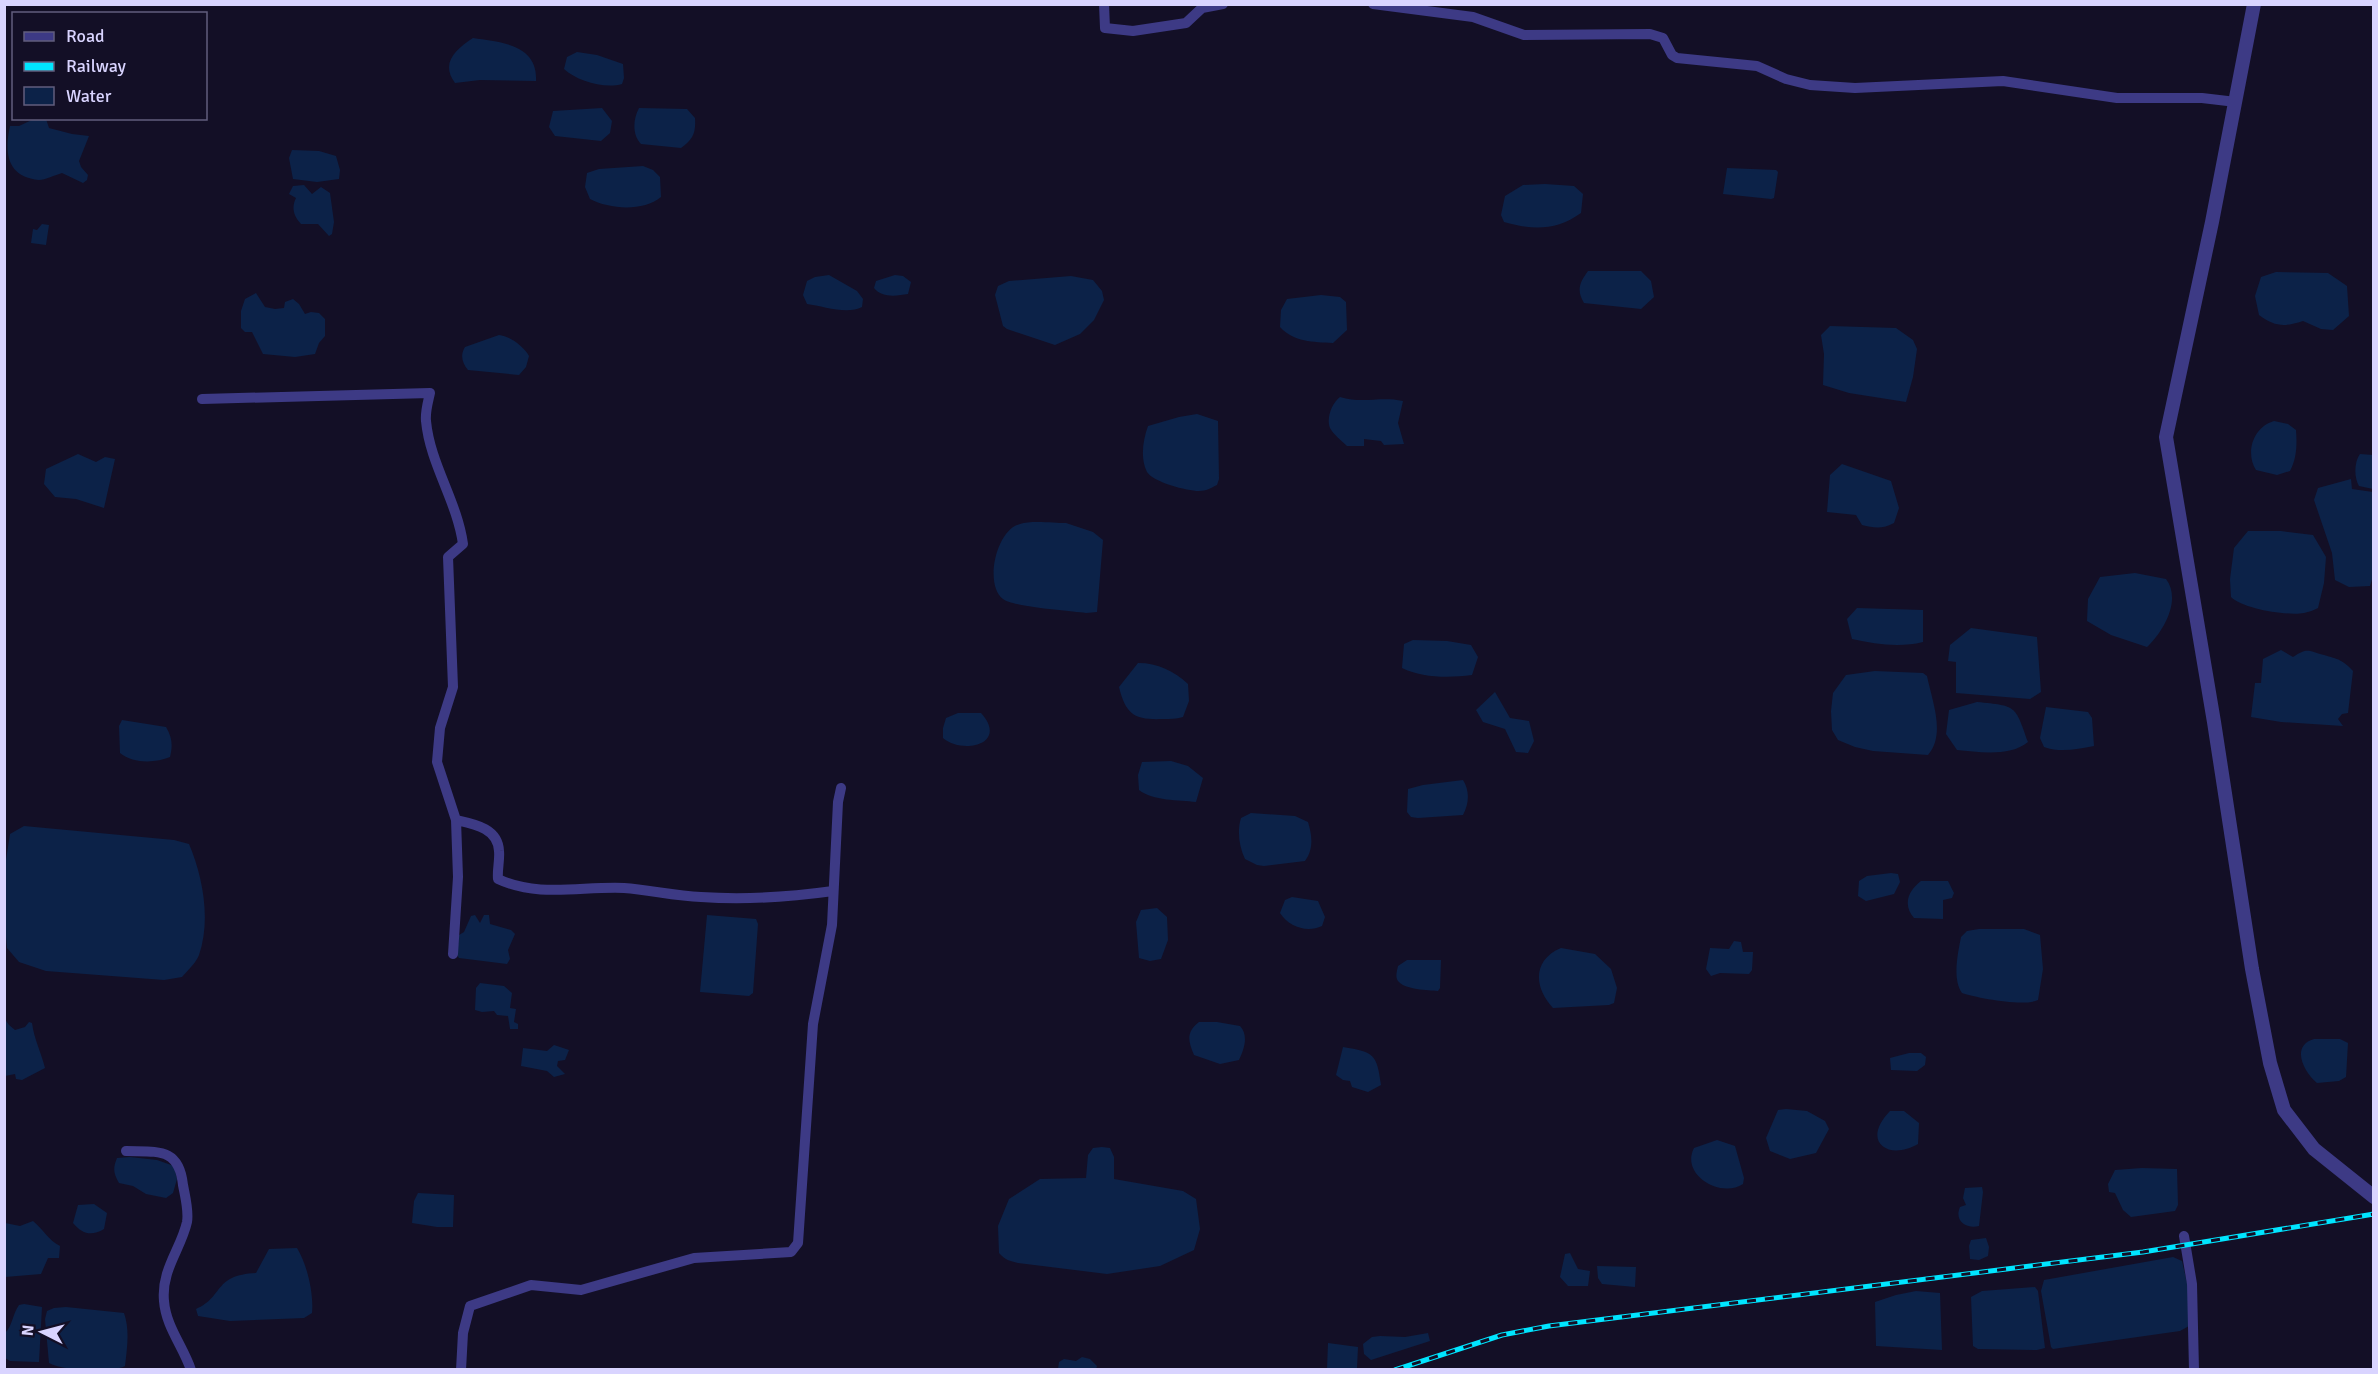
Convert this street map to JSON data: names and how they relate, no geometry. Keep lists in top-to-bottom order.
{
  "legend": ["Road", "Railway", "Water"],
  "north": "left"
}
